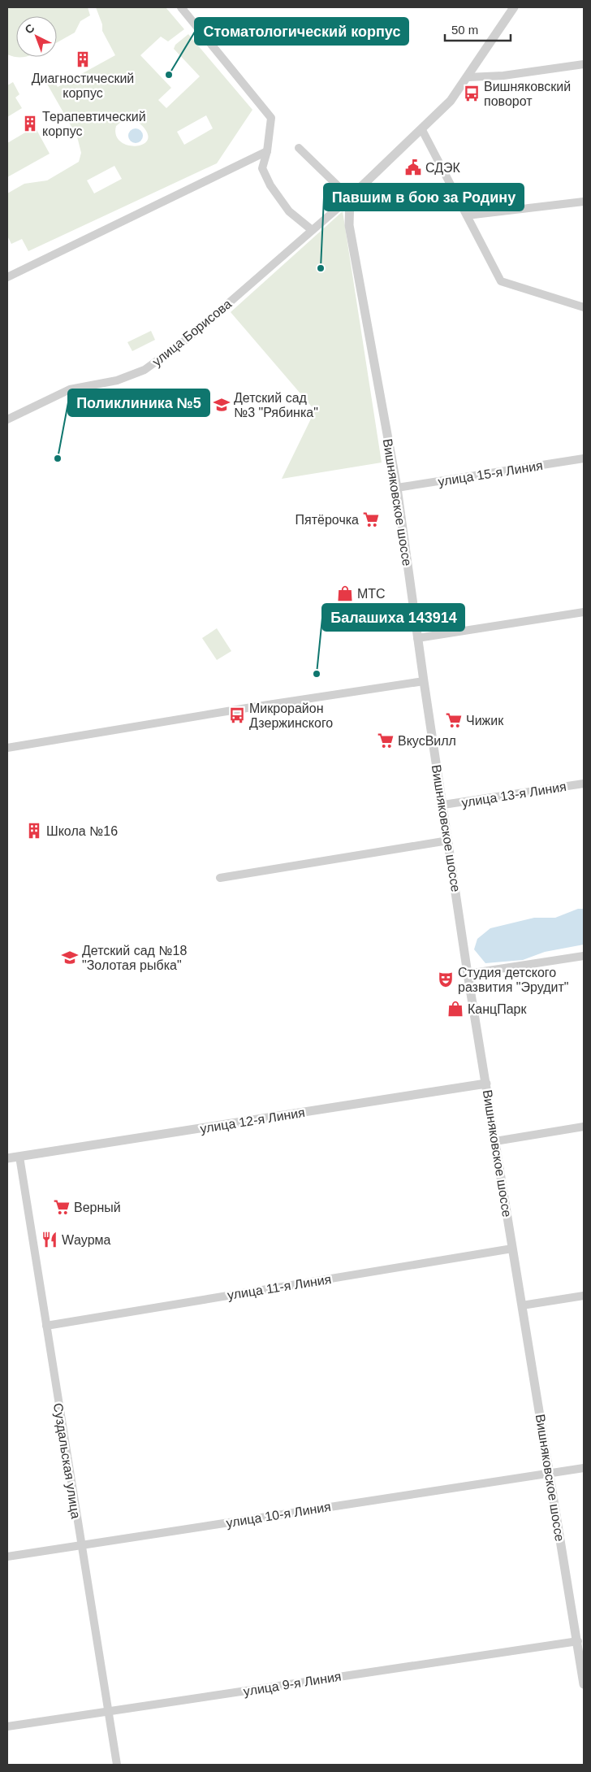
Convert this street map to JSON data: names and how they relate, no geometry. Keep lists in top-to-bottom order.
{
  "streets": {
    "street": [
      "улица Борисова",
      "улица 15-я Линия",
      "Вишняковское шоссе",
      "улица 13-я Линия",
      "улица 12-я Линия",
      "улица 11-я Линия",
      "Суздальская улица",
      "улица 10-я Линия",
      "улица 9-я Линия"
    ]
  },
  "crossings": [
    ["улица Борисова", "Вишняковское шоссе"],
    ["улица 15-я Линия", "Вишняковское шоссе"],
    ["Вишняковское шоссе", "улица 13-я Линия"],
    ["Вишняковское шоссе", "улица 12-я Линия"],
    ["Вишняковское шоссе", "улица 11-я Линия"],
    ["Вишняковское шоссе", "улица 10-я Линия"],
    ["Вишняковское шоссе", "улица 9-я Линия"],
    ["улица 12-я Линия", "Суздальская улица"],
    ["улица 11-я Линия", "Суздальская улица"],
    ["Суздальская улица", "улица 10-я Линия"],
    ["Суздальская улица", "улица 9-я Линия"]
  ],
  "places": {
    "building": ["Диагностический корпус", "Терапевтический корпус", "Школа №16"],
    "other": [
      "Стоматологический корпус",
      "Павшим в бою за Родину",
      "Поликлиника №5",
      "Балашиха 143914"
    ],
    "bus stop": ["Вишняковский поворот", "Микрорайон Дзержинского"],
    "public building": ["СДЭК"],
    "school or university": ["Детский сад №3 \"Рябинка\"", "Детский сад №18 \"Золотая рыбка\""],
    "supermarket": [
      "Пятёрочка",
      "Чижик",
      "ВкусВилл",
      "Верный"
    ],
    "shop": ["МТС", "КанцПарк"],
    "theatre": ["Студия детского развития \"Эрудит\""],
    "restaurant": ["Wаурма"]
  },
  "scale_bar": "50 m",
  "north": "top left"
}
